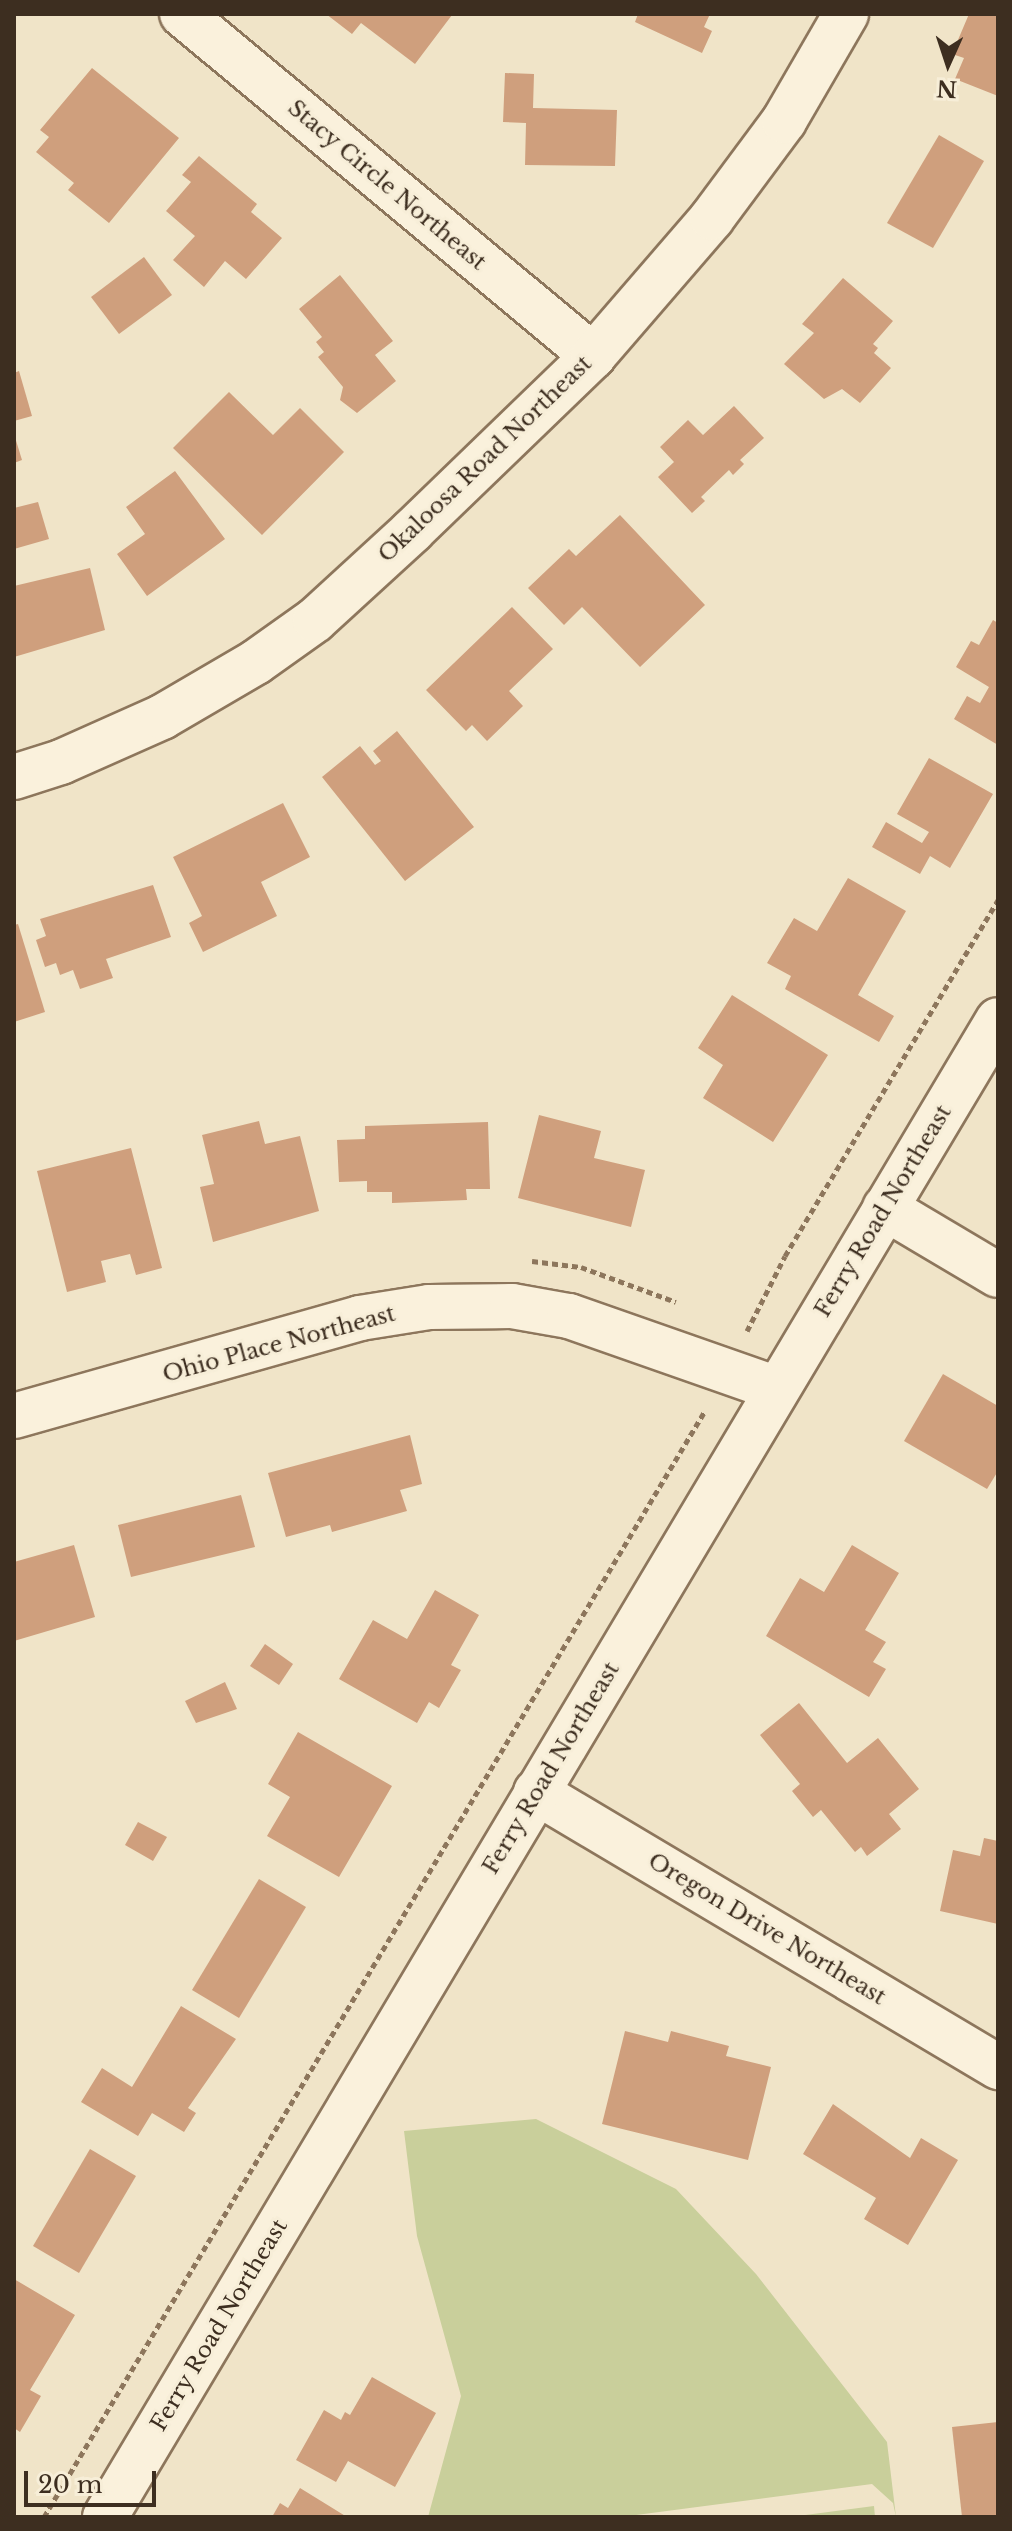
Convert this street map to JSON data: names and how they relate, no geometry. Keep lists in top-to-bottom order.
{
  "streets": {
    "street": [
      "Stacy Circle Northeast",
      "Okaloosa Road Northeast",
      "Ferry Road Northeast",
      "Ohio Place Northeast",
      "Oregon Drive Northeast"
    ]
  },
  "crossings": [
    ["Stacy Circle Northeast", "Okaloosa Road Northeast"],
    ["Ferry Road Northeast", "Ohio Place Northeast"],
    ["Ferry Road Northeast", "Oregon Drive Northeast"]
  ],
  "scale_bar": "20 m",
  "north": "bottom"
}
